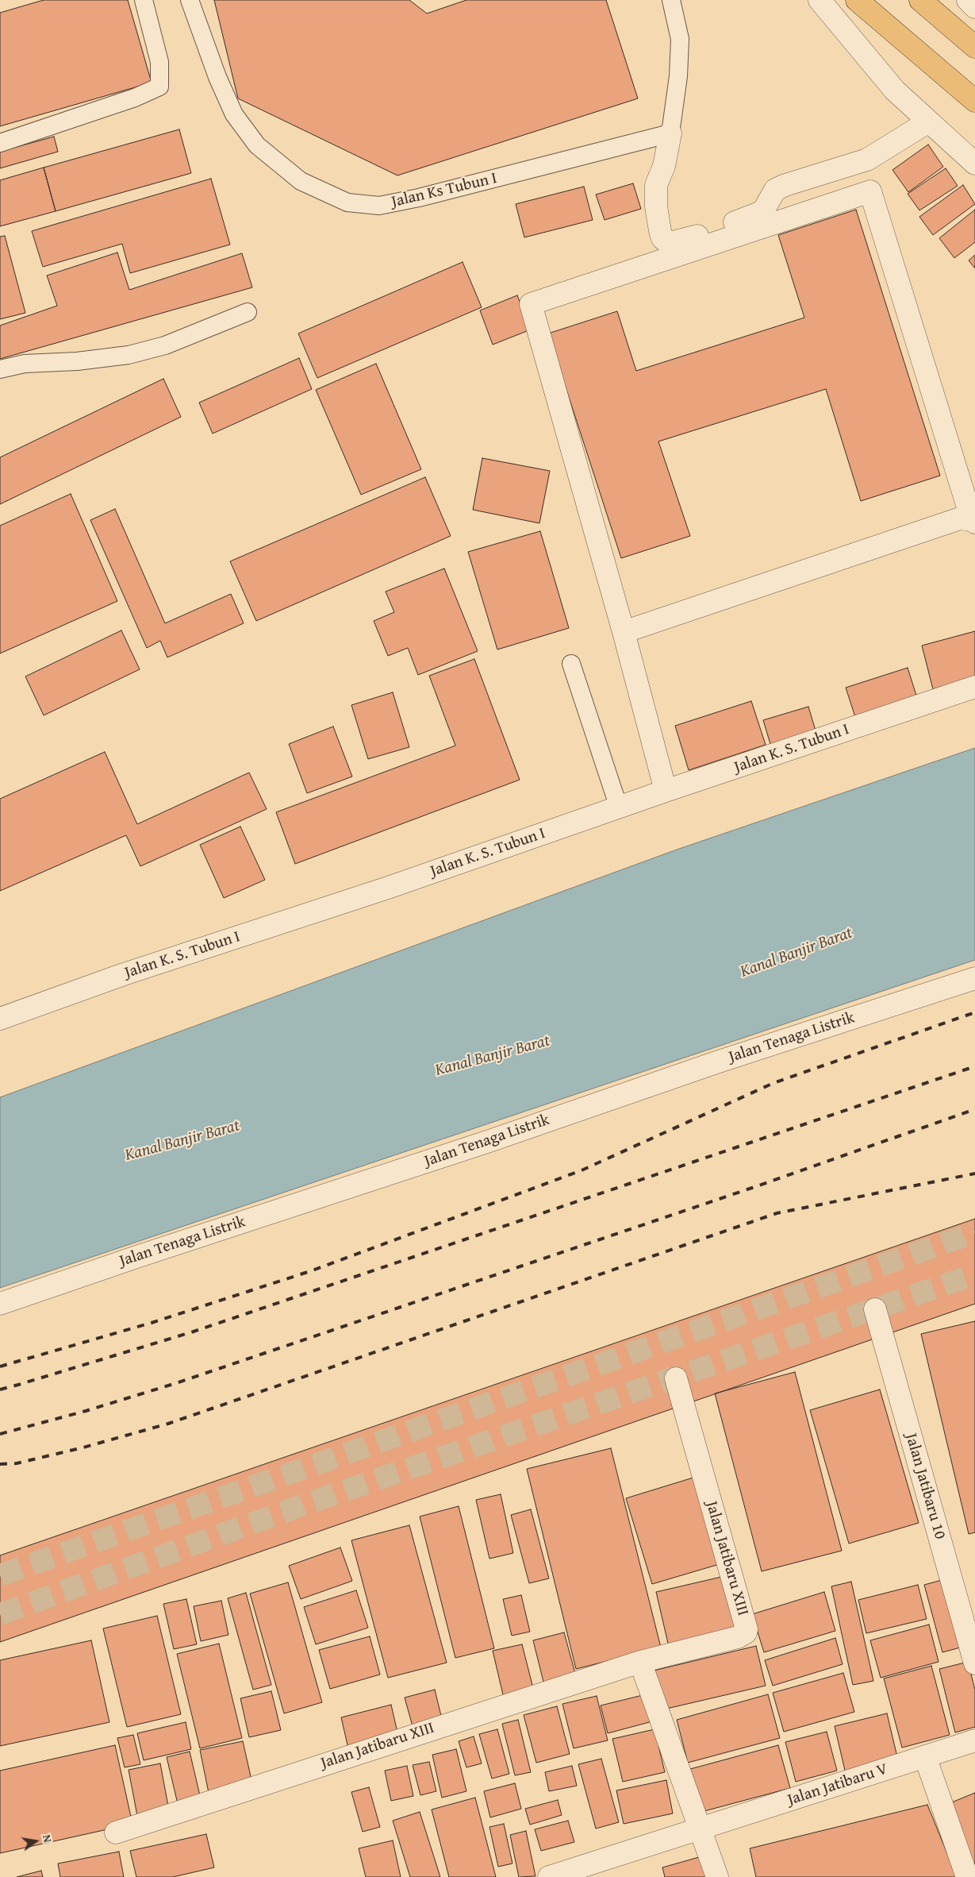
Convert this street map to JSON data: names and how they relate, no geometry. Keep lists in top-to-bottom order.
{
  "streets": {
    "street": [
      "Jalan K. S. Tubun I",
      "Jalan Tenaga Listrik",
      "Jalan Jatibaru 10",
      "Jalan Jatibaru XIII",
      "Jalan Jatibaru V"
    ],
    "lane": ["Jalan Ks Tubun I"]
  },
  "water": ["Kanal Banjir Barat"],
  "north": "right"
}
